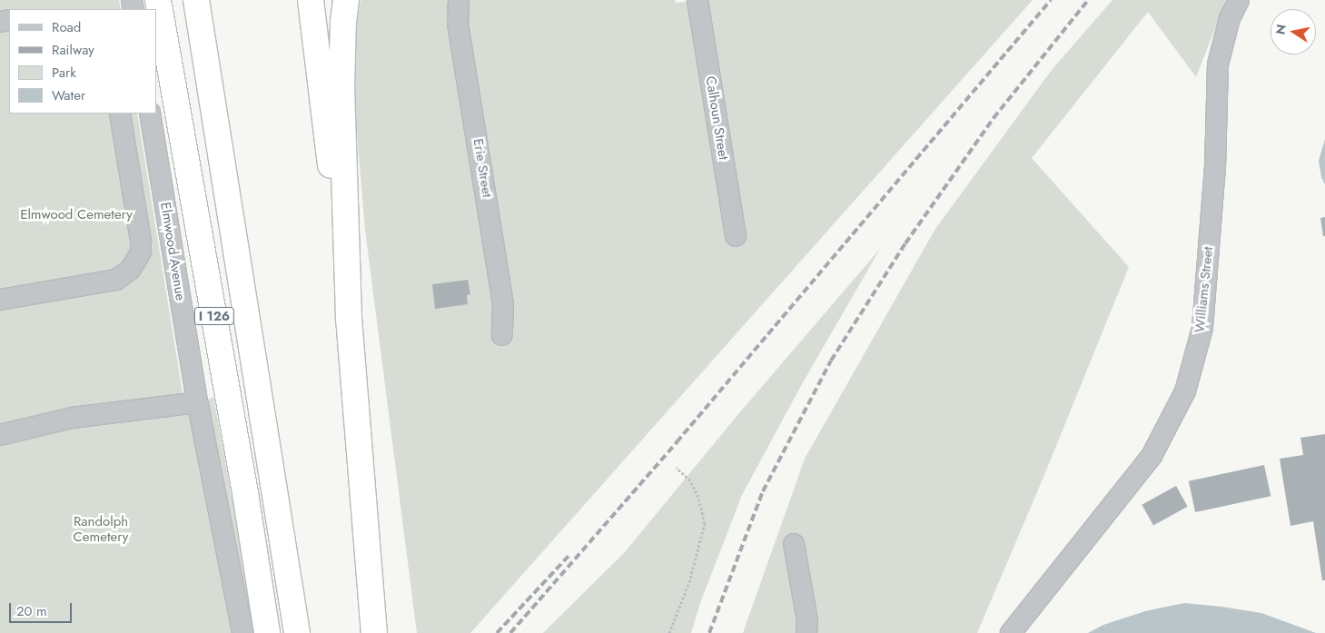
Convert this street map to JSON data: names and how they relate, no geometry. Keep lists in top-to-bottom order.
{
  "streets": {
    "highway": ["I 126"],
    "street": [
      "Calhoun Street",
      "Erie Street",
      "Elmwood Avenue",
      "Williams Street"
    ]
  },
  "parks": ["Elmwood Cemetery", "Randolph Cemetery"],
  "legend": [
    "Road",
    "Railway",
    "Park",
    "Water"
  ],
  "scale_bar": "20 m",
  "north": "left"
}
